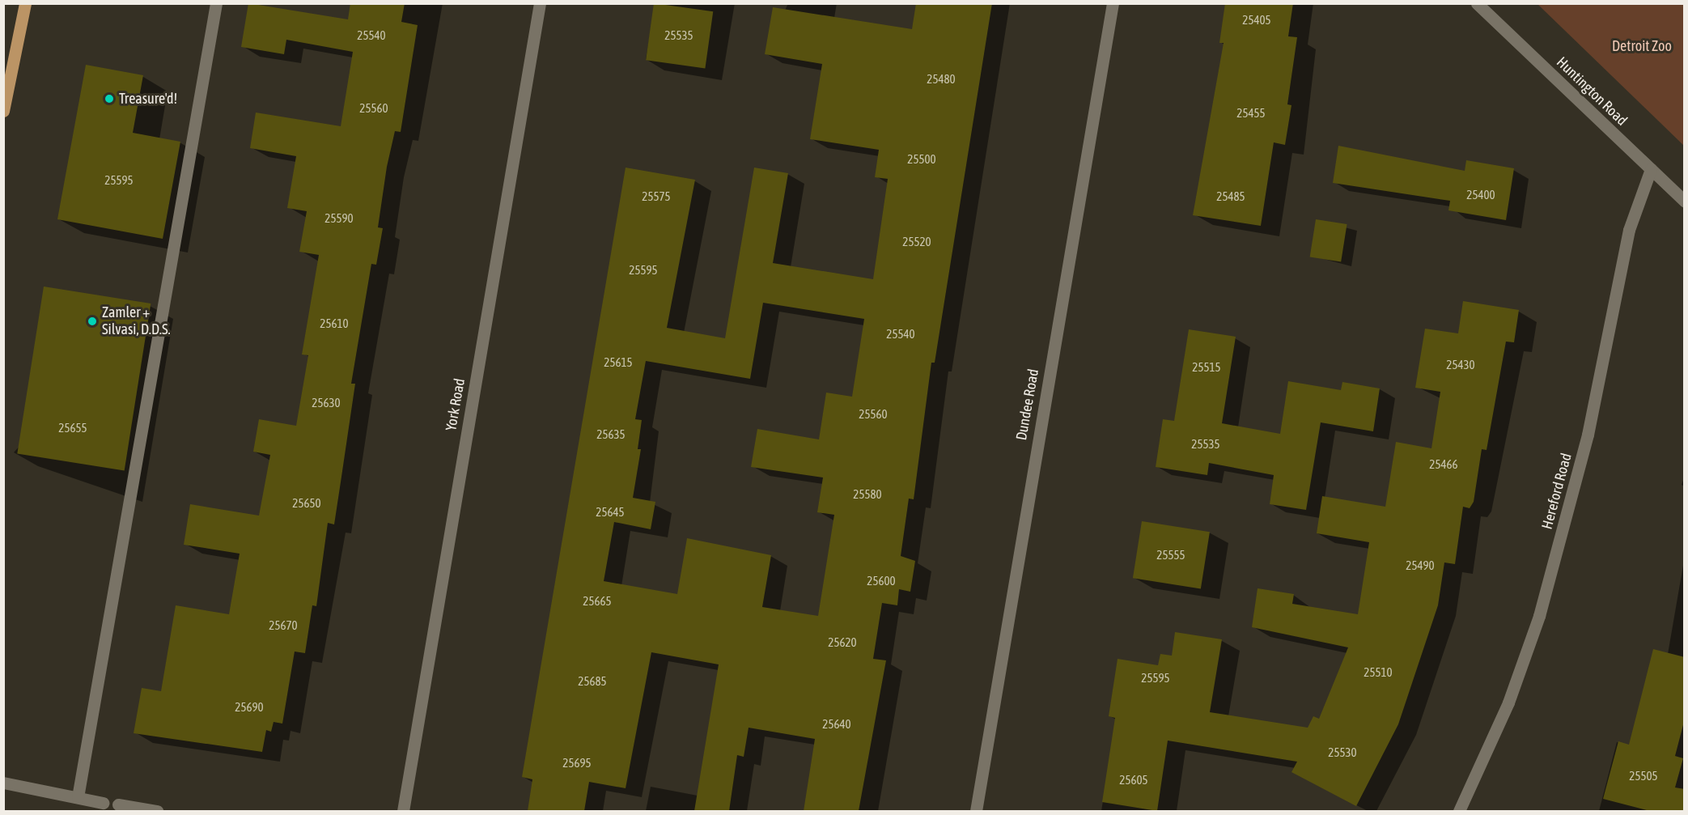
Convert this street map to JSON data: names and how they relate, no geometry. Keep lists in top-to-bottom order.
{
  "streets": {
    "street": [
      "Huntington Road",
      "York Road",
      "Dundee Road",
      "Hereford Road"
    ]
  },
  "crossings": [
    ["Huntington Road", "Hereford Road"]
  ],
  "parks": ["Detroit Zoo"],
  "places": ["Treasure'd!", "Zamler + Silvasi, D.D.S."],
  "house_numbers": [
    "25405",
    "25540",
    "25535",
    "25480",
    "25560",
    "25455",
    "25500",
    "25595",
    "25400",
    "25575",
    "25485",
    "25590",
    "25520",
    "25595",
    "25610",
    "25540",
    "25615",
    "25430",
    "25515",
    "25630",
    "25560",
    "25655",
    "25635",
    "25535",
    "25466",
    "25580",
    "25650",
    "25645",
    "25555",
    "25490",
    "25600",
    "25665",
    "25670",
    "25620",
    "25510",
    "25595",
    "25685",
    "25690",
    "25640",
    "25530",
    "25695",
    "25505",
    "25605"
  ]
}
